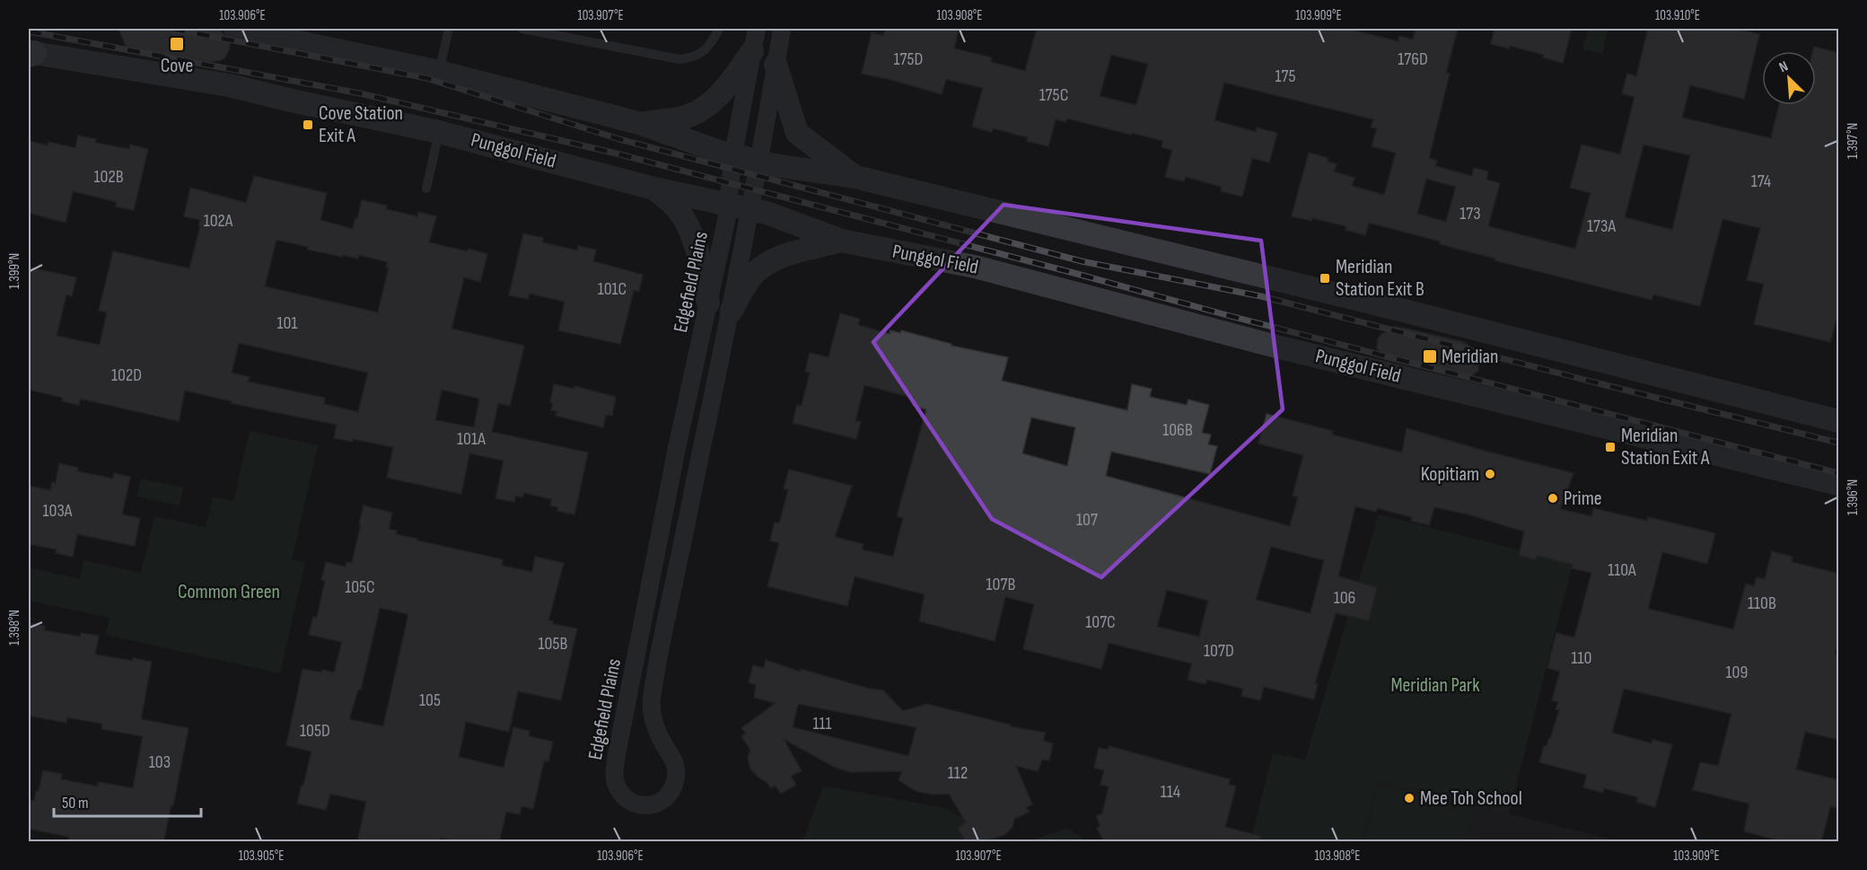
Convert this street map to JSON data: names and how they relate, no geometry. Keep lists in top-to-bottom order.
{
  "streets": {
    "street": ["Punggol Field", "Edgefield Plains"]
  },
  "crossings": [
    ["Punggol Field", "Edgefield Plains"]
  ],
  "parks": ["Common Green", "Meridian Park"],
  "places": {
    "transit": [
      "Cove",
      "Cove Station Exit A",
      "Meridian Station Exit B",
      "Meridian",
      "Meridian Station Exit A"
    ],
    "other": ["Kopitiam", "Prime", "Mee Toh School"]
  },
  "house_numbers": [
    "175D",
    "176D",
    "175",
    "175C",
    "102B",
    "174",
    "173",
    "102A",
    "173A",
    "101C",
    "101",
    "102D",
    "106B",
    "101A",
    "103A",
    "107",
    "110A",
    "107B",
    "105C",
    "106",
    "110B",
    "107C",
    "105B",
    "107D",
    "110",
    "109",
    "105",
    "111",
    "105D",
    "103",
    "112",
    "114"
  ],
  "scale_bar": "50 m",
  "north": "top left",
  "coordinates": [
    "103.906°E",
    "103.907°E",
    "103.908°E",
    "103.909°E",
    "103.910°E",
    "1.397°N",
    "1.399°N",
    "1.396°N",
    "1.398°N",
    "103.905°E"
  ]
}
